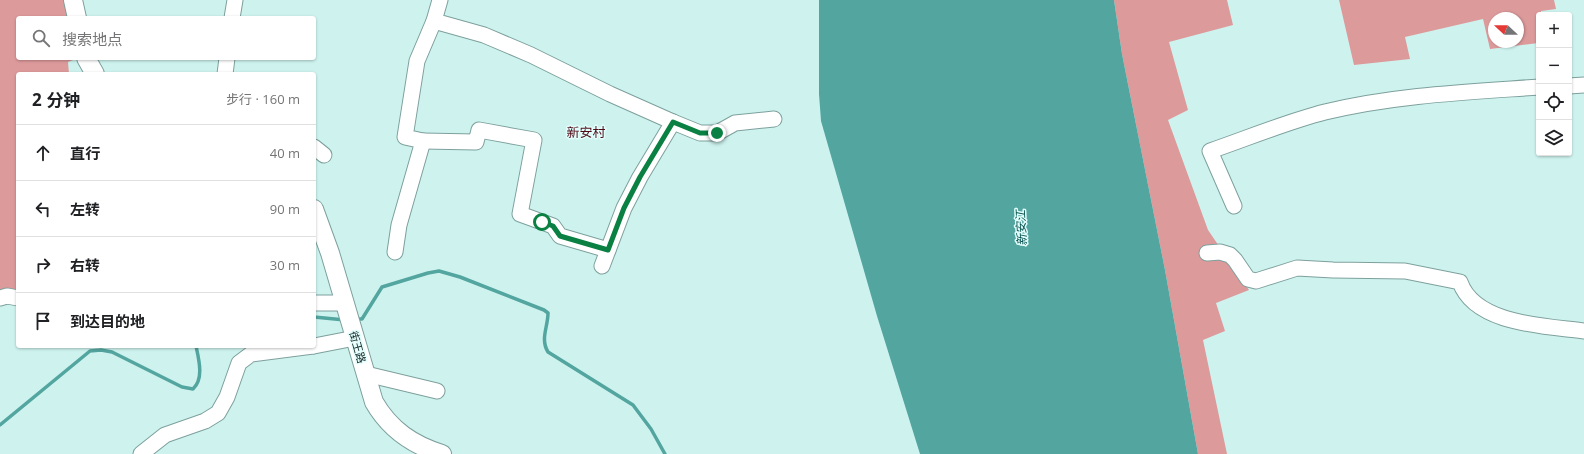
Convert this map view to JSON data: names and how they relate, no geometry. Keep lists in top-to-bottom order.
{
  "streets": {
    "main road": ["街王路"]
  },
  "districts": ["新安村"],
  "water": ["新安江"],
  "north": "left",
  "page": {
    "map_buttons": ["+", "−"],
    "search": "搜索地点",
    "heading": ["2 分钟", "步行 · 160 m"],
    "list": [
      ["直行", "40 m"],
      ["左转", "90 m"],
      ["右转", "30 m"],
      "到达目的地"
    ]
  }
}
